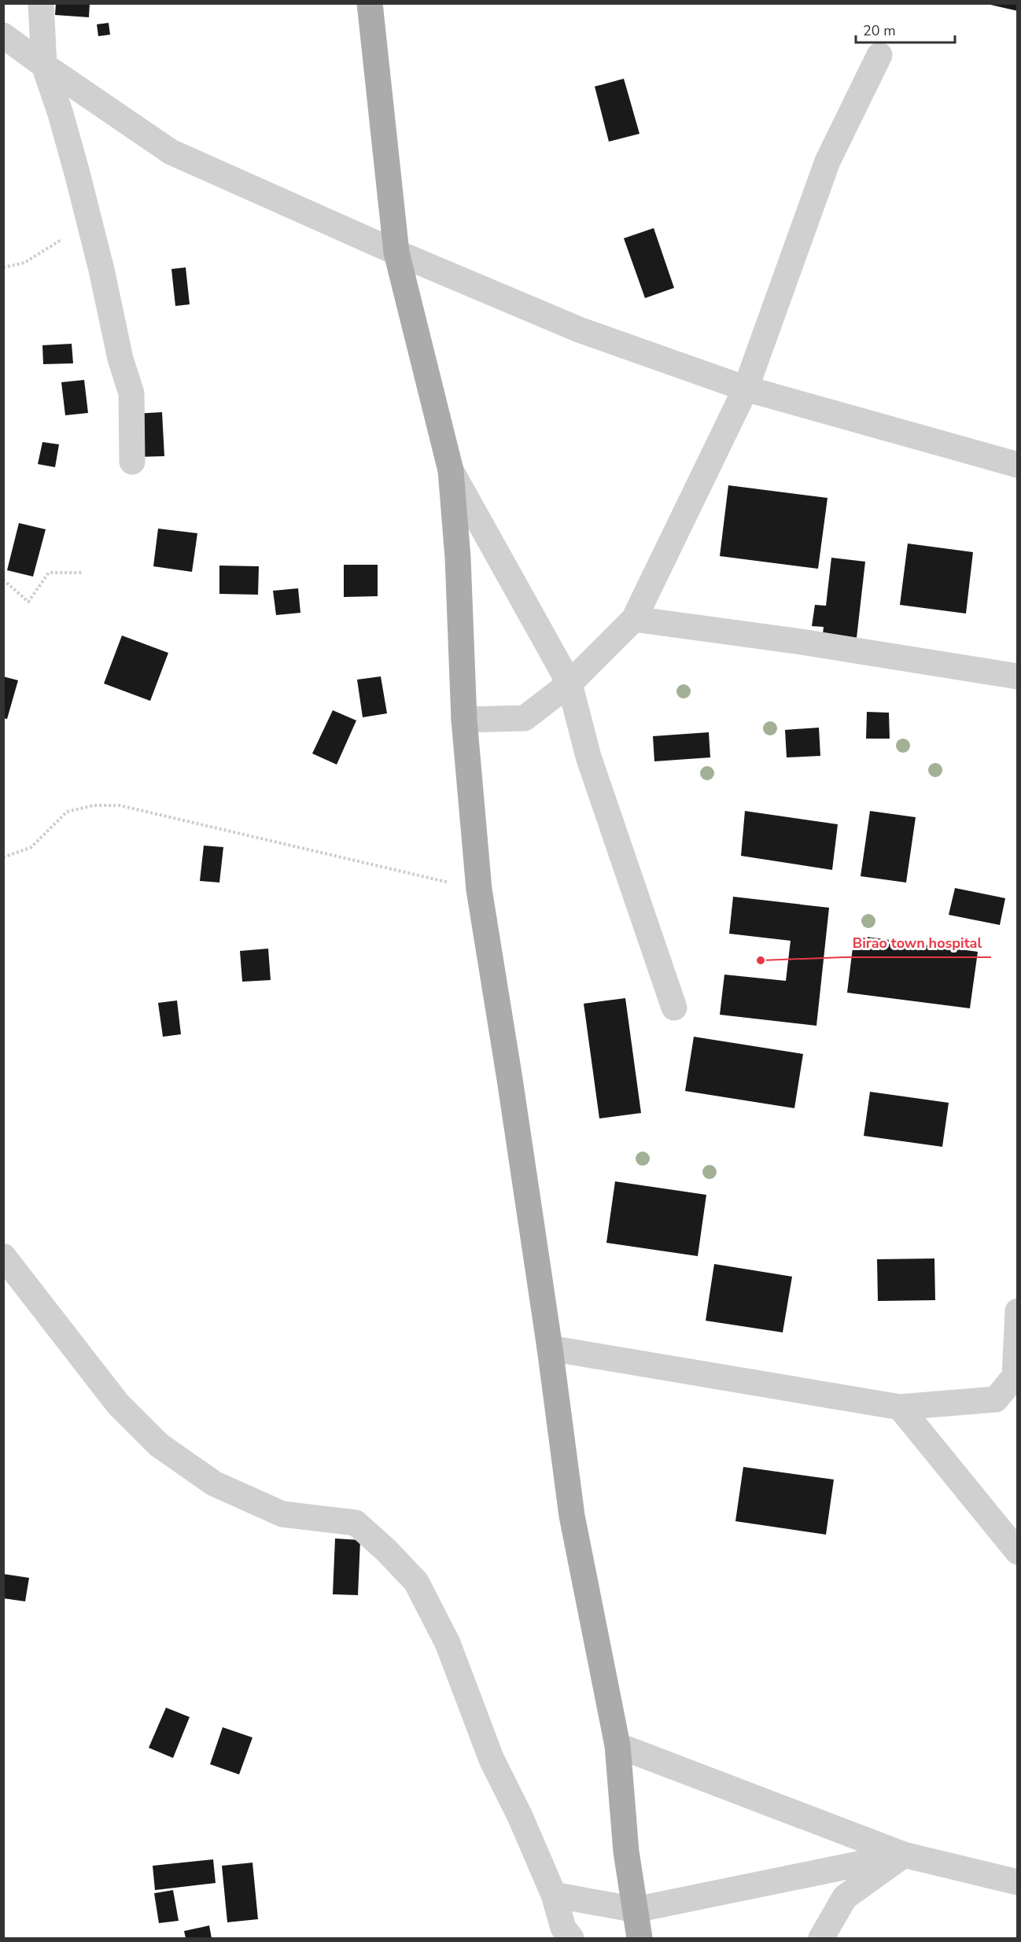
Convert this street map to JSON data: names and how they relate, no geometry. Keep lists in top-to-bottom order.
{
  "places": ["Birao town hospital"],
  "scale_bar": "20 m"
}
